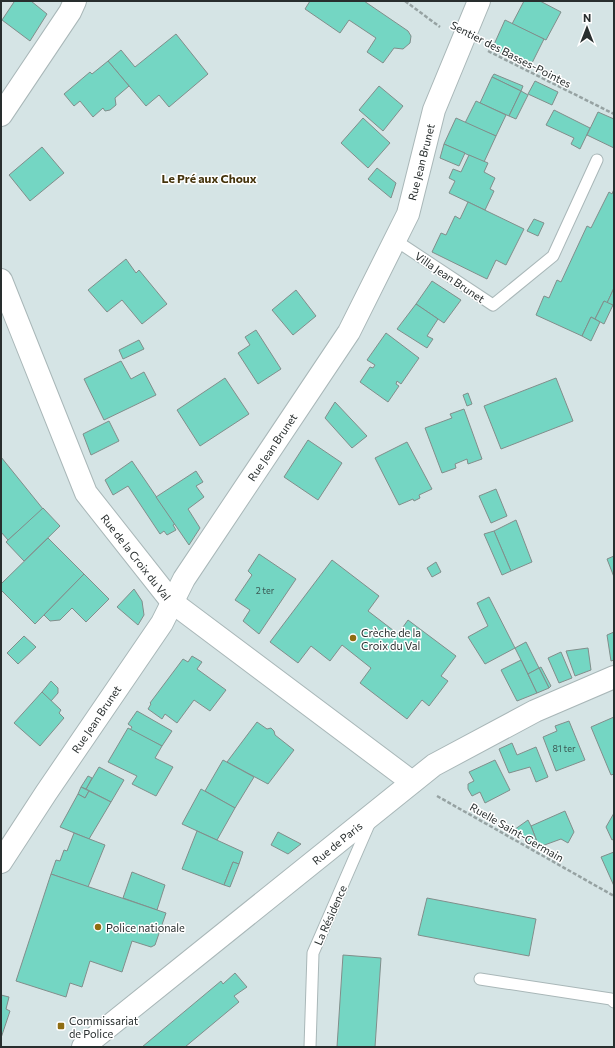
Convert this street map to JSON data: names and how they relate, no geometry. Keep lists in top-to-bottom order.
{
  "streets": {
    "street": ["Rue Jean Brunet", "Rue de la Croix du Val", "Rue de Paris"],
    "lane": ["Villa Jean Brunet", "La Résidence"],
    "path": ["Sentier des Basses-Pointes", "Ruelle Saint-Germain"]
  },
  "crossings": [
    ["Sentier des Basses-Pointes", "Rue Jean Brunet"],
    ["Rue Jean Brunet", "Villa Jean Brunet"],
    ["Rue Jean Brunet", "Rue de la Croix du Val"],
    ["Rue de la Croix du Val", "Ruelle Saint-Germain"],
    ["Rue de la Croix du Val", "Rue de Paris"],
    ["Ruelle Saint-Germain", "Rue de Paris"],
    ["Rue de Paris", "La Résidence"]
  ],
  "districts": ["Le Pré aux Choux"],
  "places": {
    "other": ["Crèche de la Croix du Val", "Police nationale"],
    "transit": ["Commissariat de Police"]
  },
  "house_numbers": ["2 ter", "81 ter"],
  "north": "top"
}
